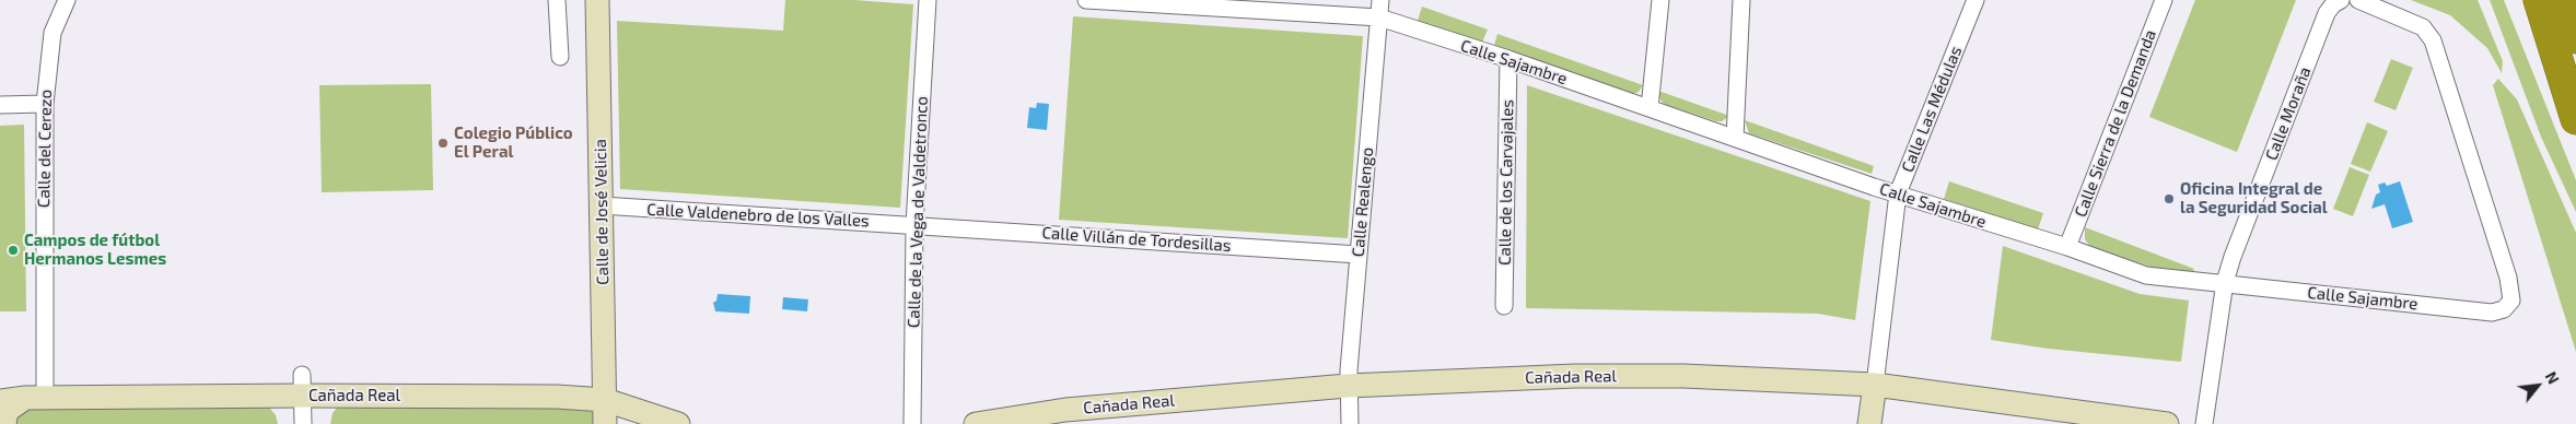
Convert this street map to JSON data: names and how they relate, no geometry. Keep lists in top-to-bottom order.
{
  "streets": {
    "street": [
      "Calle Sajambre",
      "Calle Las Médulas",
      "Calle Moraña",
      "Calle Sierra de la Demanda",
      "Calle del Cerezo",
      "Calle de los Carvajales",
      "Calle Realengo",
      "Calle de José Velicia",
      "Calle de la Vega de Valdetronco",
      "Calle Valdenebro de los Valles",
      "Calle Villán de Tordesillas",
      "Cañada Real"
    ]
  },
  "crossings": [
    ["Calle Sajambre", "Calle Las Médulas"],
    ["Calle Sajambre", "Calle Moraña"],
    ["Calle Sajambre", "Calle Sierra de la Demanda"],
    ["Calle Sajambre", "Calle de los Carvajales"],
    ["Calle Sajambre", "Calle Realengo"],
    ["Calle Las Médulas", "Cañada Real"],
    ["Calle del Cerezo", "Cañada Real"],
    ["Calle Realengo", "Calle Villán de Tordesillas"],
    ["Calle Realengo", "Cañada Real"],
    ["Calle de José Velicia", "Calle Valdenebro de los Valles"],
    ["Calle de José Velicia", "Cañada Real"],
    ["Calle de la Vega de Valdetronco", "Calle Valdenebro de los Valles"],
    ["Calle de la Vega de Valdetronco", "Calle Villán de Tordesillas"],
    ["Calle Valdenebro de los Valles", "Calle Villán de Tordesillas"]
  ],
  "places": ["Colegio Público El Peral", "Oficina Integral de la Seguridad Social", "Campos de fútbol Hermanos Lesmes"],
  "north": "top right"
}
